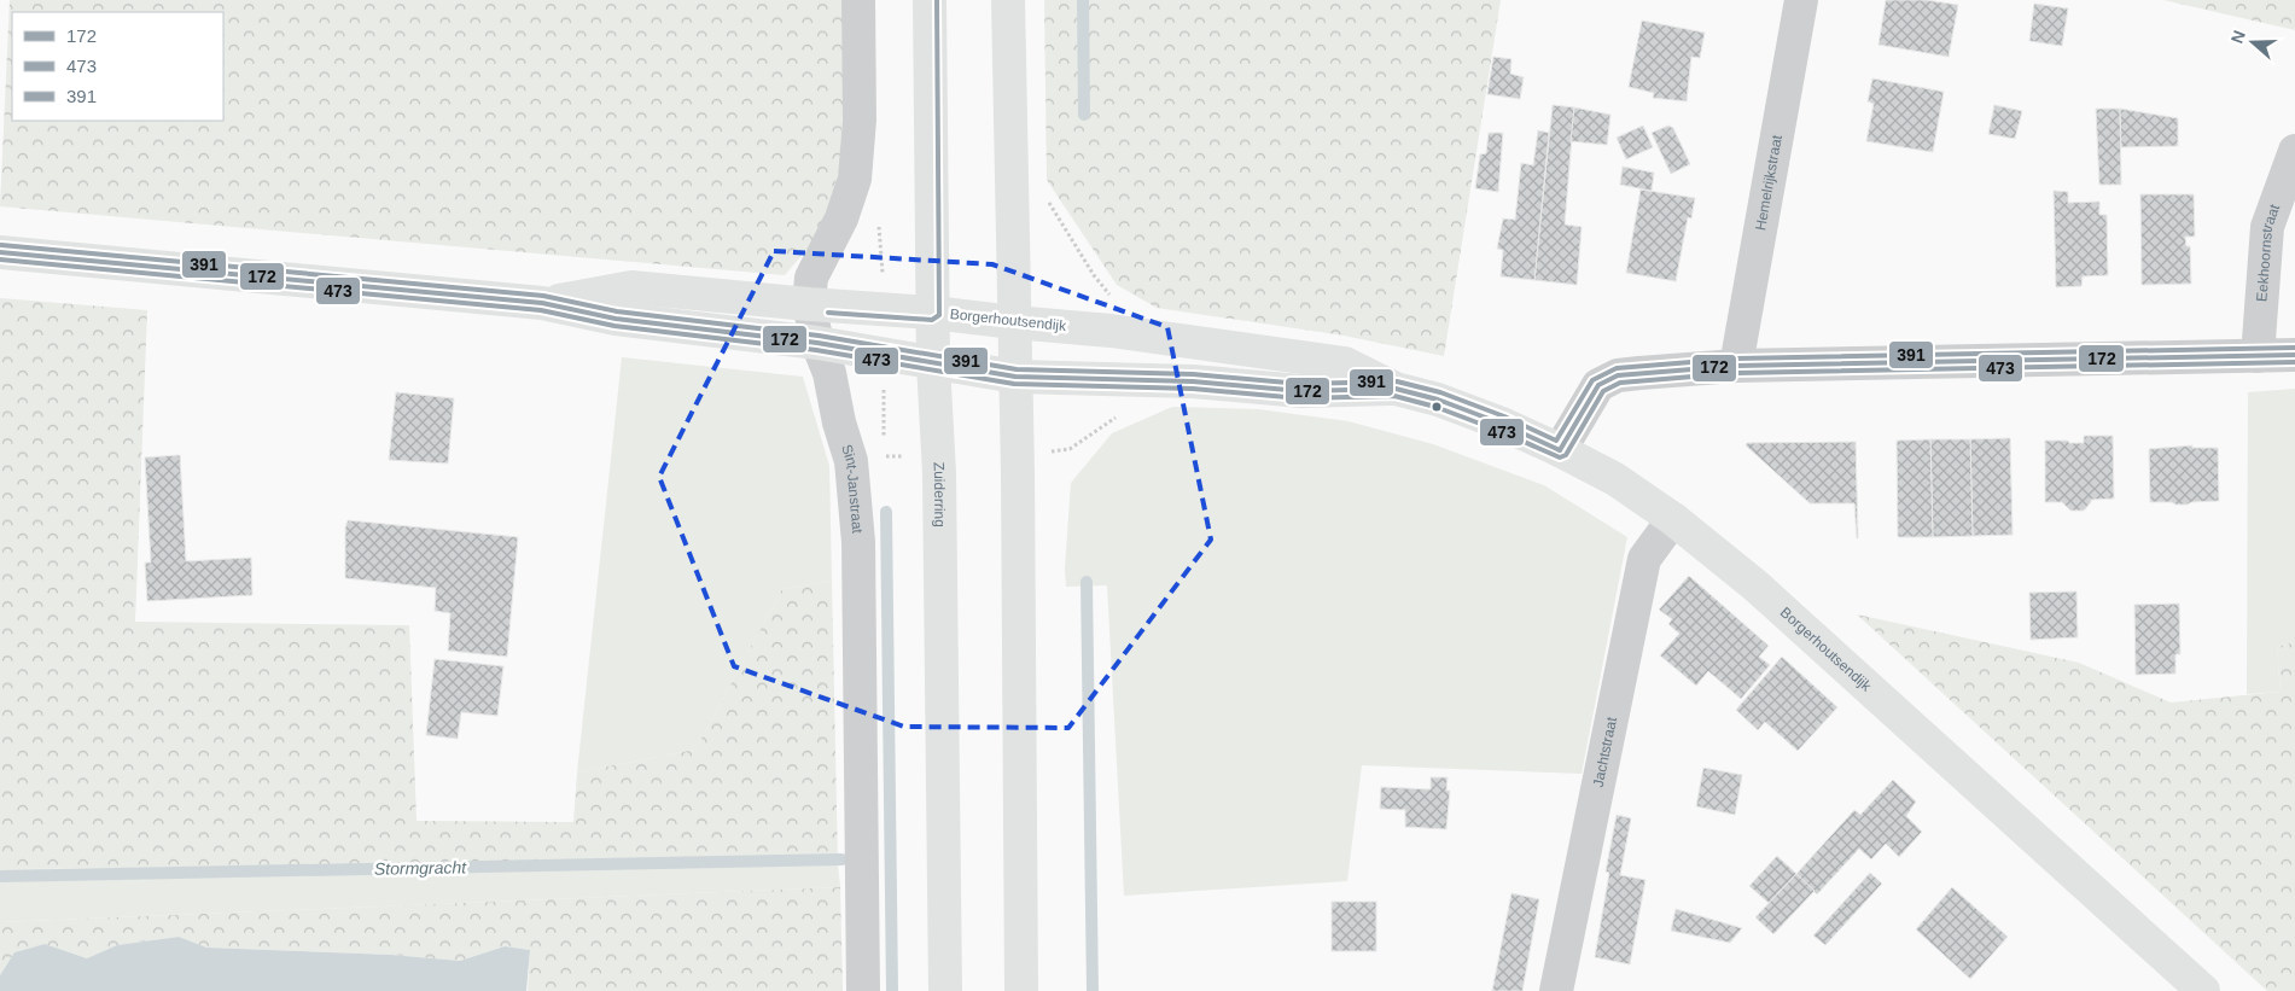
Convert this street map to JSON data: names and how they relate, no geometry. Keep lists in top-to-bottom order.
{
  "streets": {
    "main road": ["Borgerhoutsendijk", "Zuiderring"],
    "street": [
      "Hemelrijkstraat",
      "Eekhoornstraat",
      "Sint-Janstraat",
      "Jachtstraat"
    ]
  },
  "crossings": [
    ["Borgerhoutsendijk", "Sint-Janstraat"],
    ["Borgerhoutsendijk", "Zuiderring"],
    ["Borgerhoutsendijk", "Jachtstraat"]
  ],
  "water": ["Stormgracht"],
  "lines": ["transit line 473", "transit line 391", "transit line 172"],
  "legend": ["172", "473", "391"],
  "north": "left"
}
